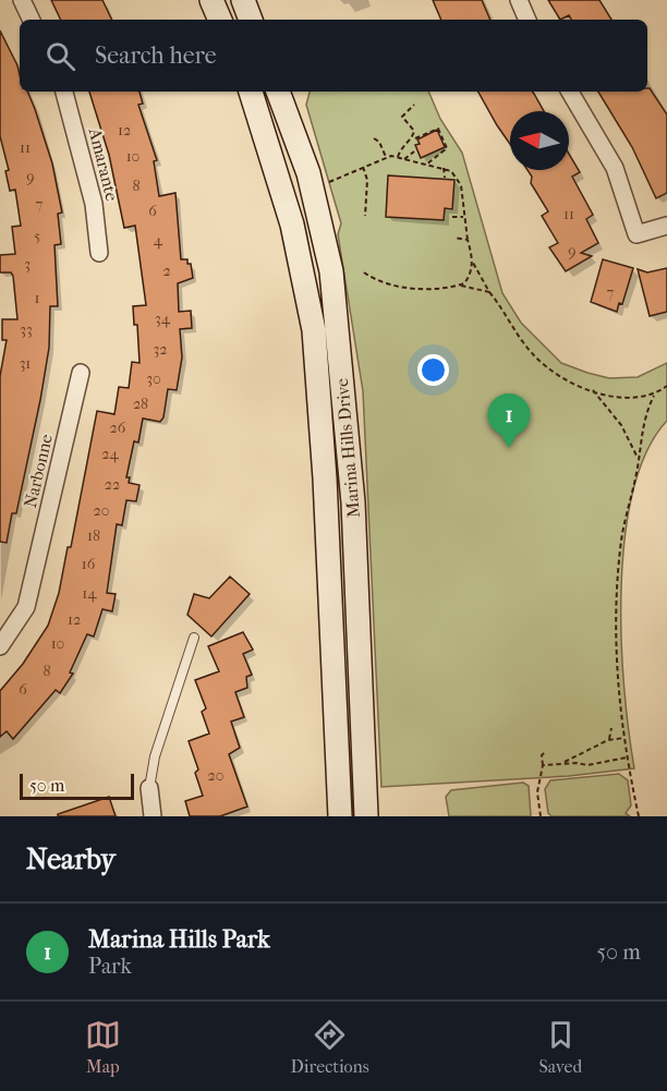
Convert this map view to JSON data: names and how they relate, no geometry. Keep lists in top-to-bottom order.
{
  "streets": {
    "street": ["Amarante", "Marina Hills Drive", "Narbonne"]
  },
  "house_numbers": [
    "12",
    "11",
    "10",
    "9",
    "8",
    "7",
    "6",
    "11",
    "5",
    "4",
    "9",
    "3",
    "2",
    "7",
    "1",
    "34",
    "33",
    "32",
    "31",
    "30",
    "28",
    "26",
    "24",
    "22",
    "20",
    "18",
    "16",
    "14",
    "12",
    "10",
    "8",
    "6",
    "20"
  ],
  "scale_bar": "50 m",
  "north": "left",
  "page": {
    "search": "Search here",
    "pins": "1",
    "scale": "50 m",
    "heading": "Nearby",
    "list": [
      {
        "mark": "1",
        "name": "Marina Hills Park",
        "note": "Park",
        "value": "50 m"
      }
    ],
    "nav": ["Map", "Directions", "Saved"]
  }
}
